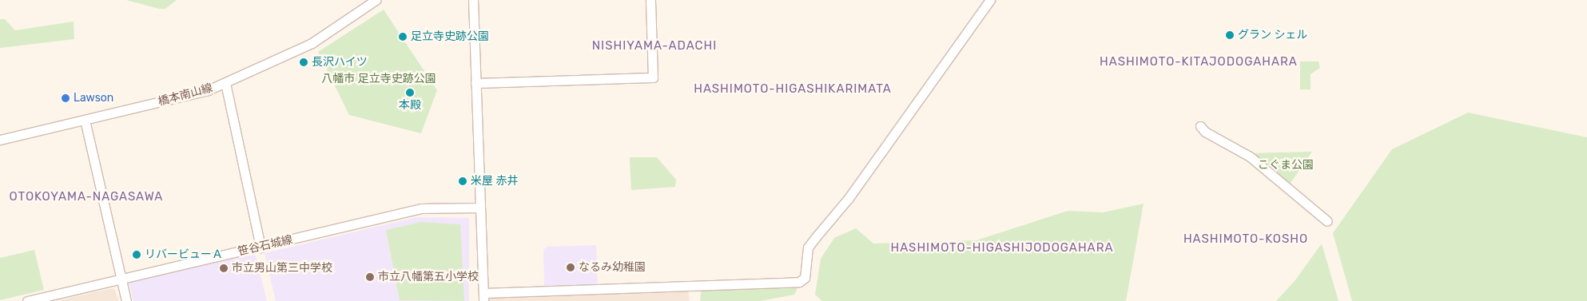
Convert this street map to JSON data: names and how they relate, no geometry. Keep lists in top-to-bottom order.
{
  "streets": {
    "street": ["橋本南山線", "笹谷石城線"]
  },
  "districts": [
    "NISHIYAMA-ADACHI",
    "HASHIMOTO-KITAJODOGAHARA",
    "HASHIMOTO-HIGASHIKARIMATA",
    "OTOKOYAMA-NAGASAWA",
    "HASHIMOTO-KOSHO",
    "HASHIMOTO-HIGASHIJODOGAHARA"
  ],
  "parks": ["八幡市 足立寺史跡公園", "こぐま公園"],
  "places": [
    "グラン シェル",
    "足立寺史跡公園",
    "長沢ハイツ",
    "本殿",
    "Lawson",
    "米屋 赤井",
    "リバービューＡ",
    "なるみ幼稚園",
    "市立男山第三中学校",
    "市立八幡第五小学校"
  ]
}
